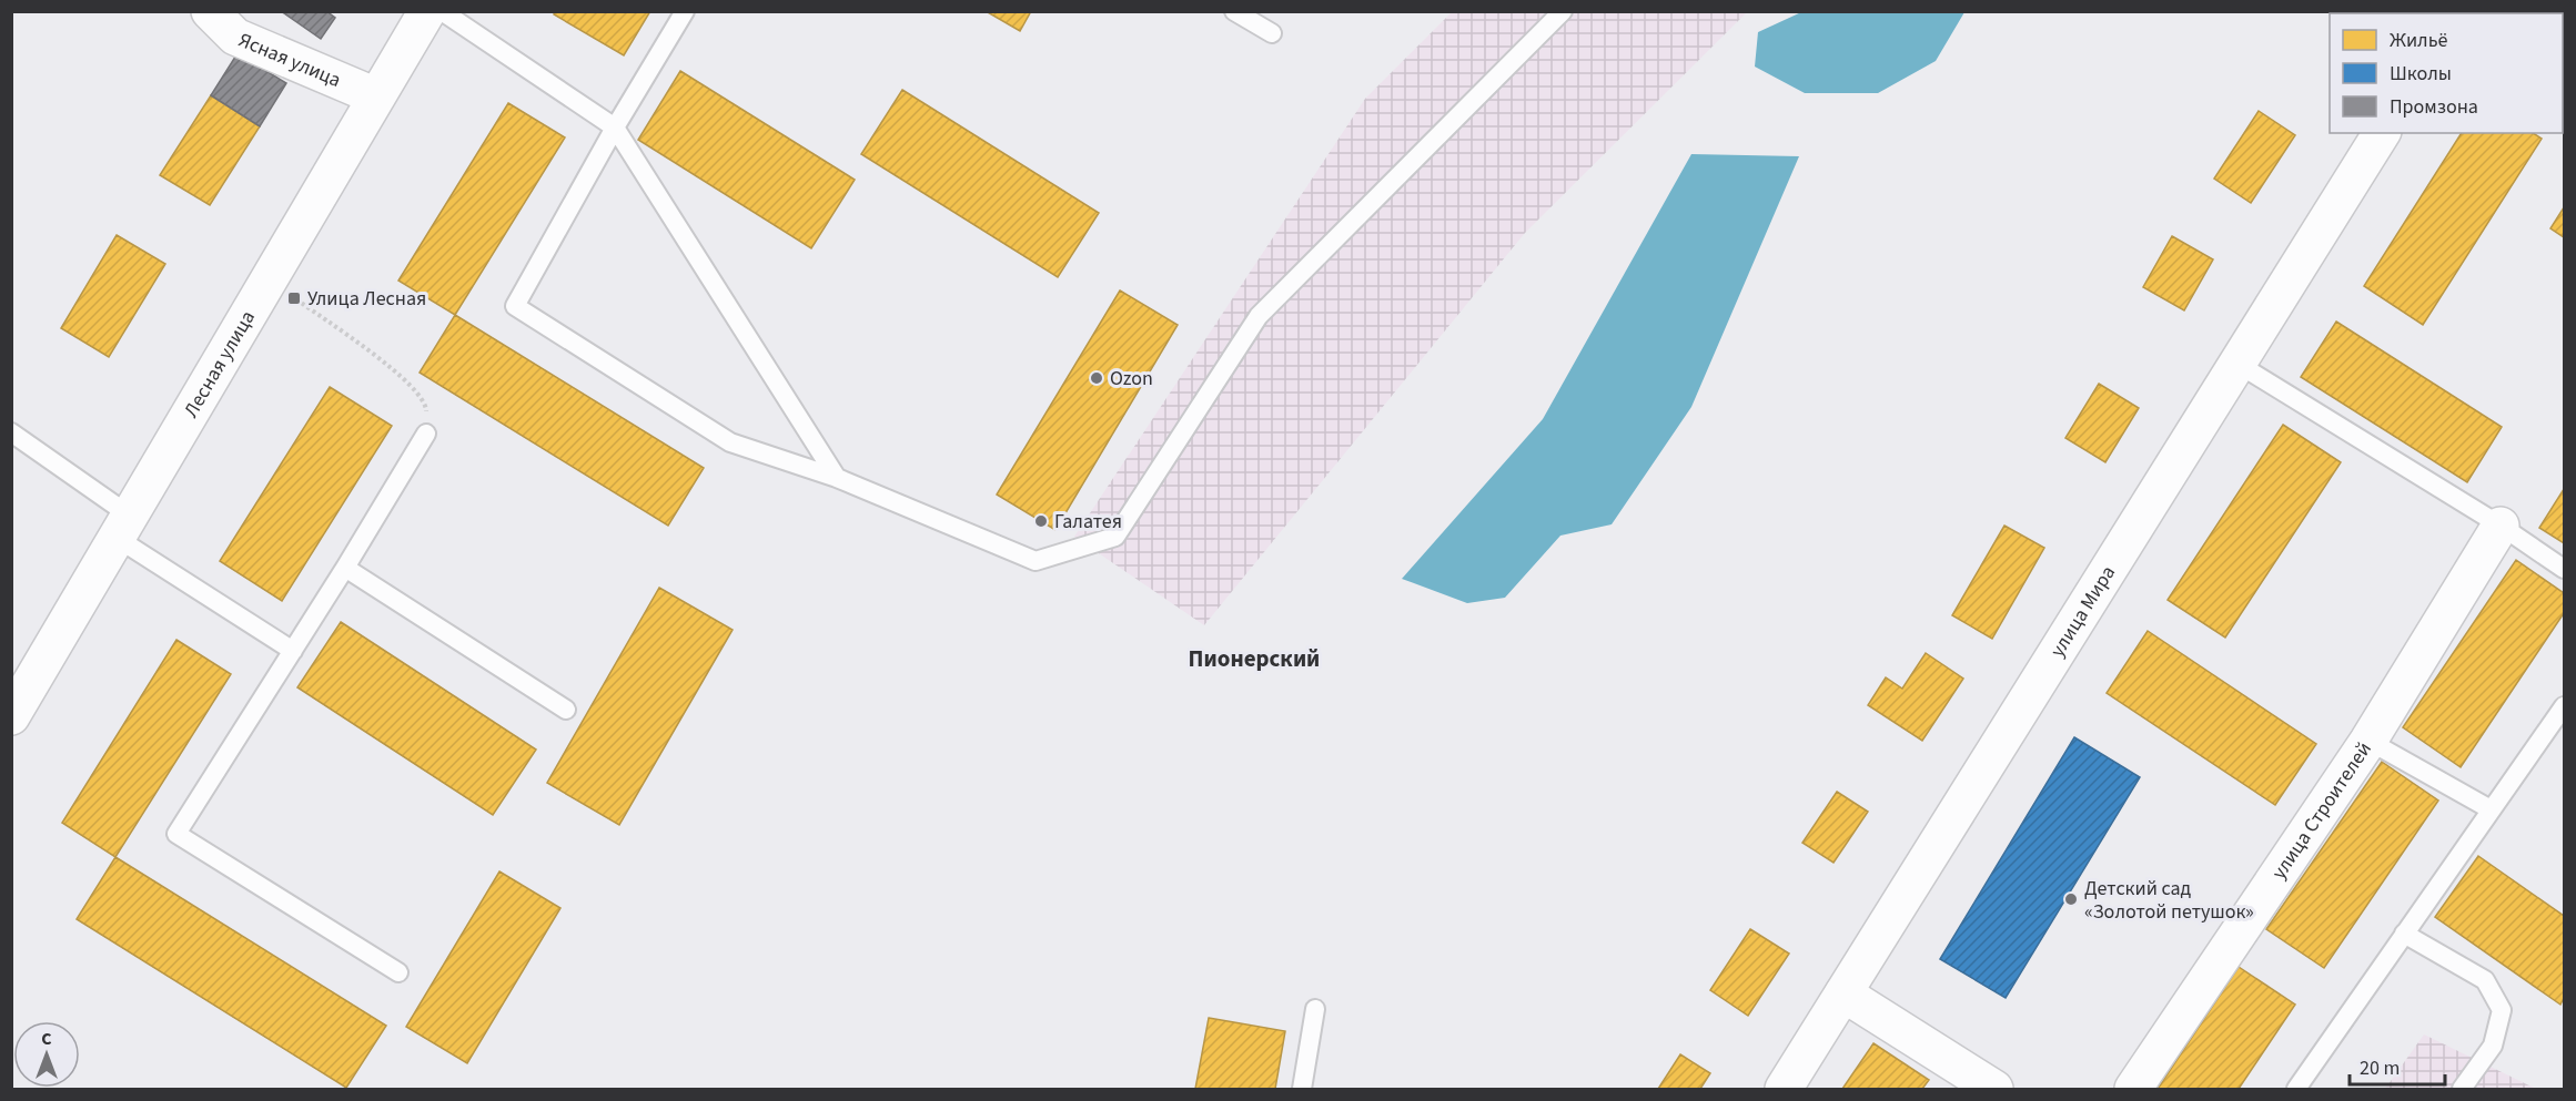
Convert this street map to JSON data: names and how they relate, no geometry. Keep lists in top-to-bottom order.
{
  "streets": {
    "street": [
      "Ясная улица",
      "Лесная улица",
      "улица Мира",
      "улица Строителей"
    ]
  },
  "crossings": [
    ["Ясная улица", "Лесная улица"]
  ],
  "districts": ["Пионерский"],
  "places": {
    "transit": ["Улица Лесная"],
    "other": ["Ozon", "Галатея", "Детский сад «Золотой петушок»"]
  },
  "legend": ["Жильё", "Школы", "Промзона"],
  "scale_bar": "20 m",
  "north": "top"
}
